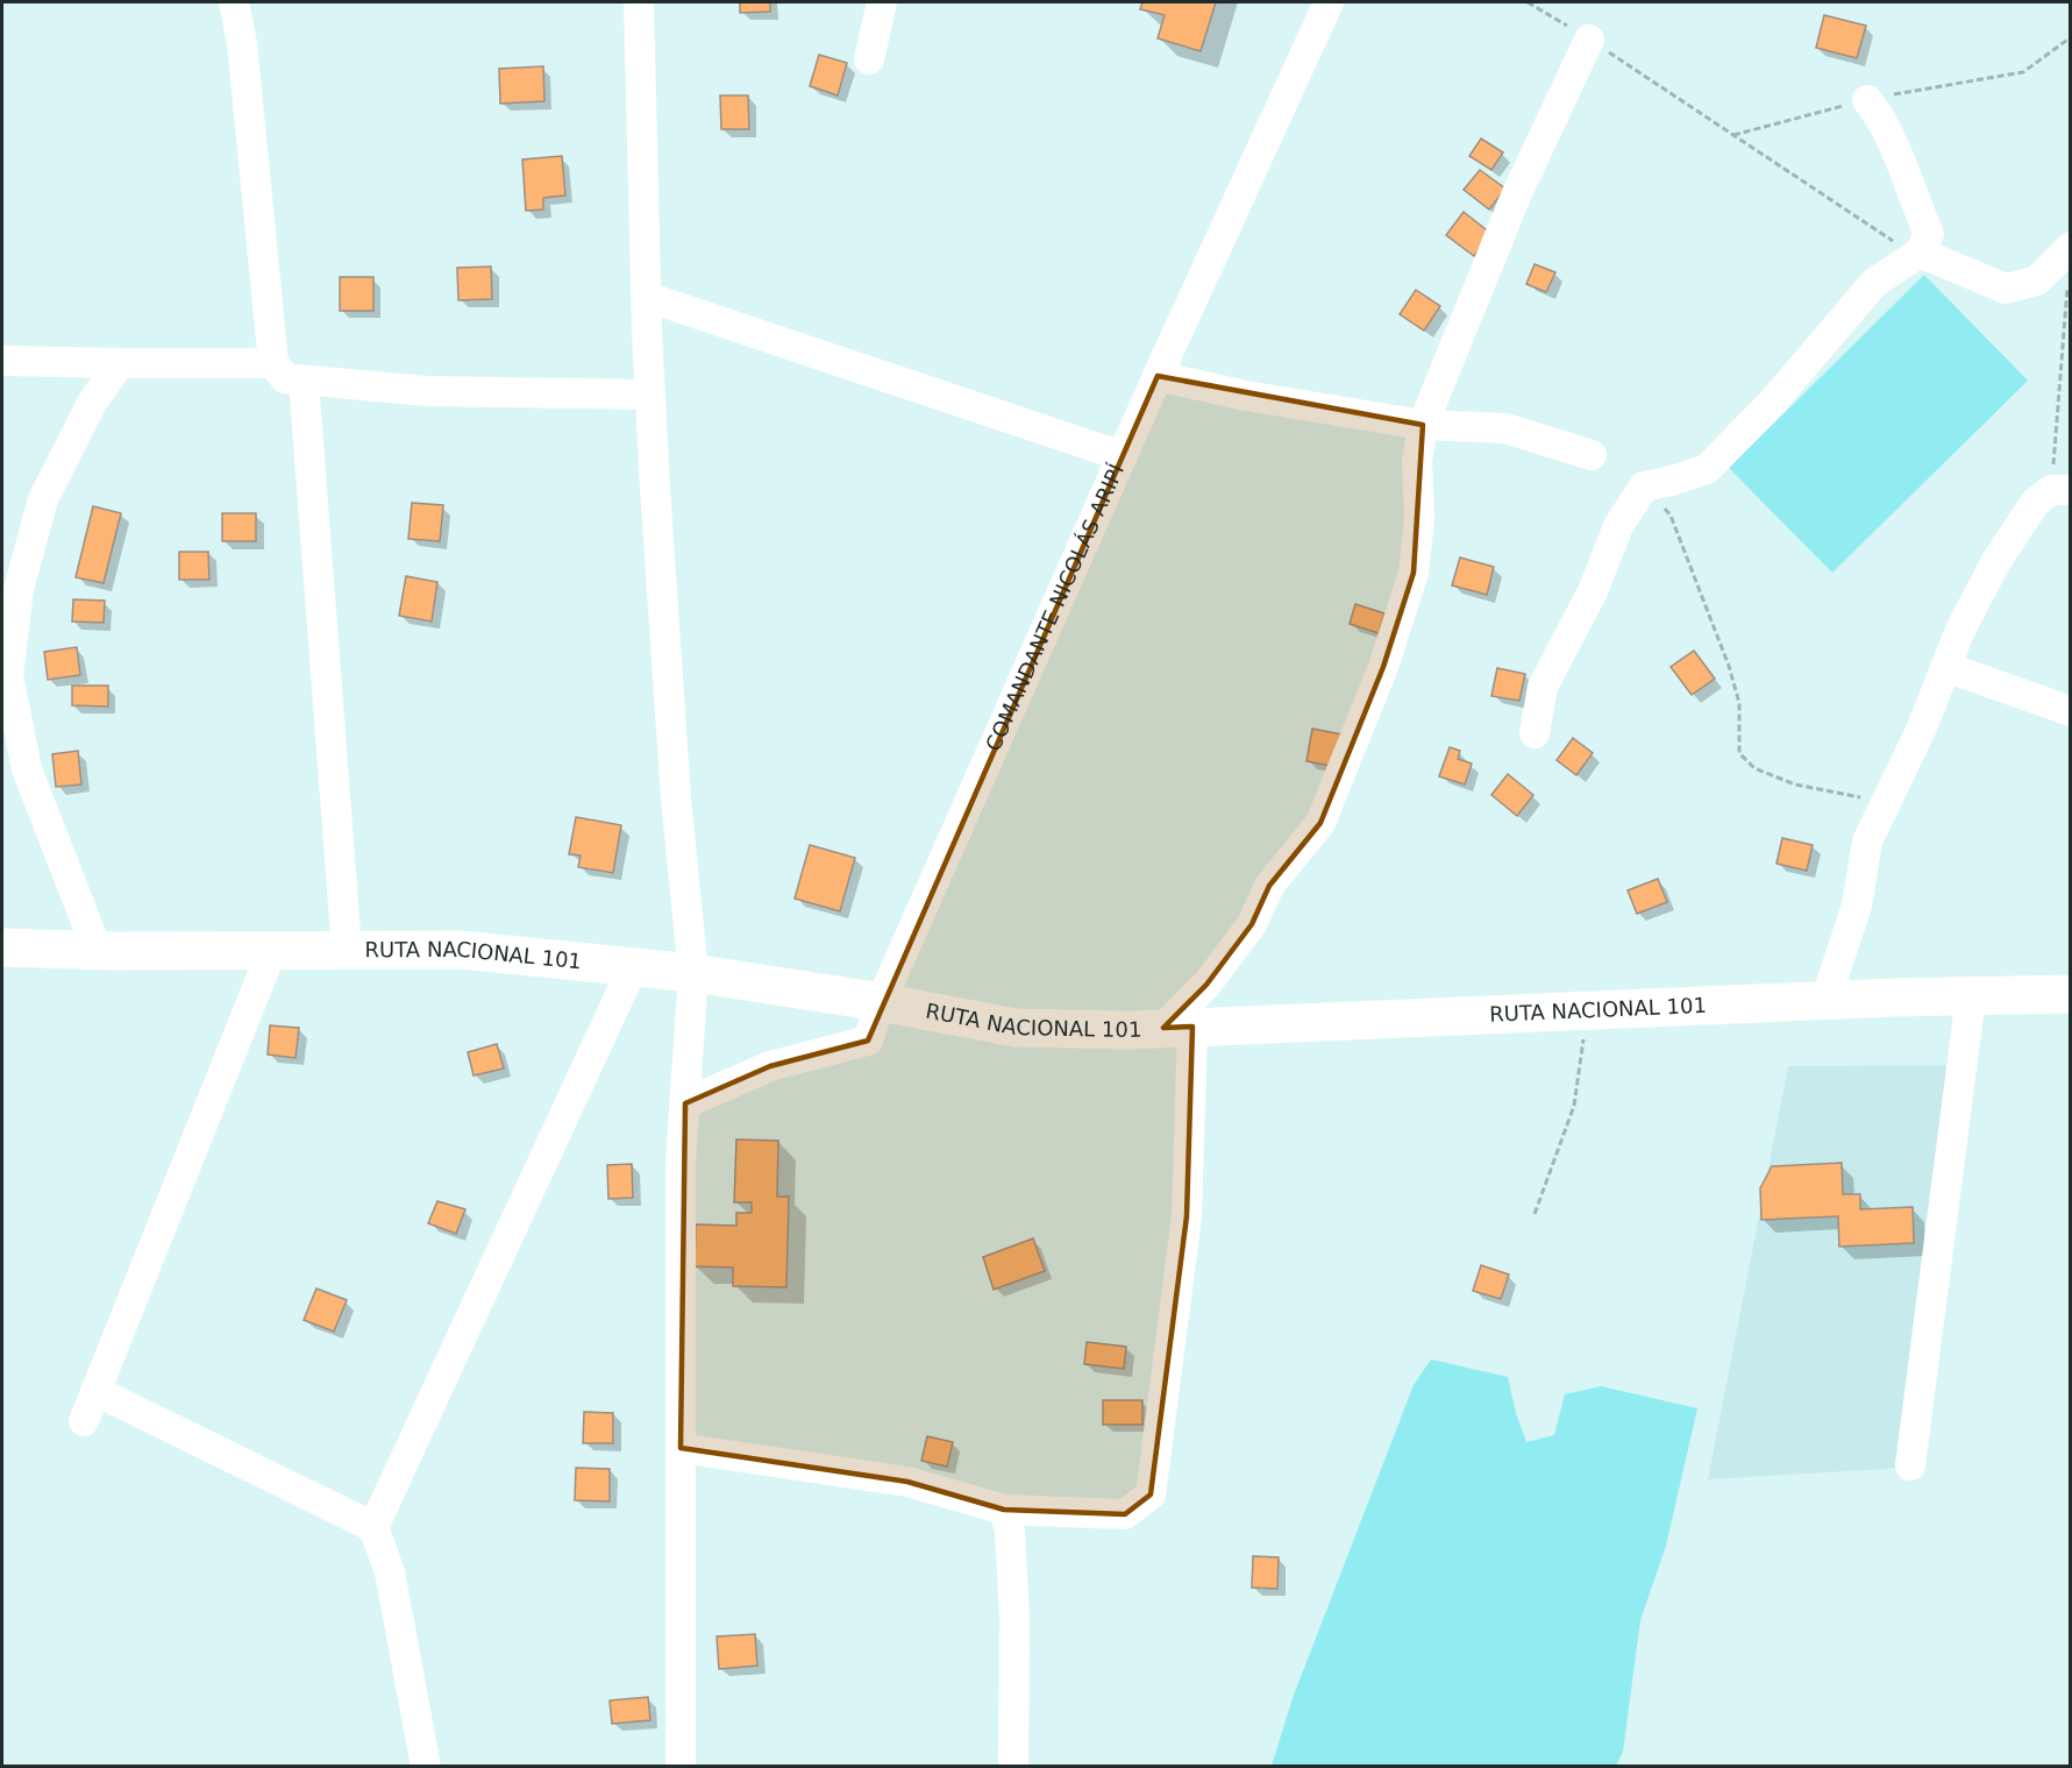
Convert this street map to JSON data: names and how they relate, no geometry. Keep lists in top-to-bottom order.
{
  "streets": {
    "main road": ["RUTA NACIONAL 101"],
    "street": ["COMANDANTE NICOLÁS ARIPÍ"]
  },
  "crossings": [
    ["COMANDANTE NICOLÁS ARIPÍ", "RUTA NACIONAL 101"]
  ]
}
